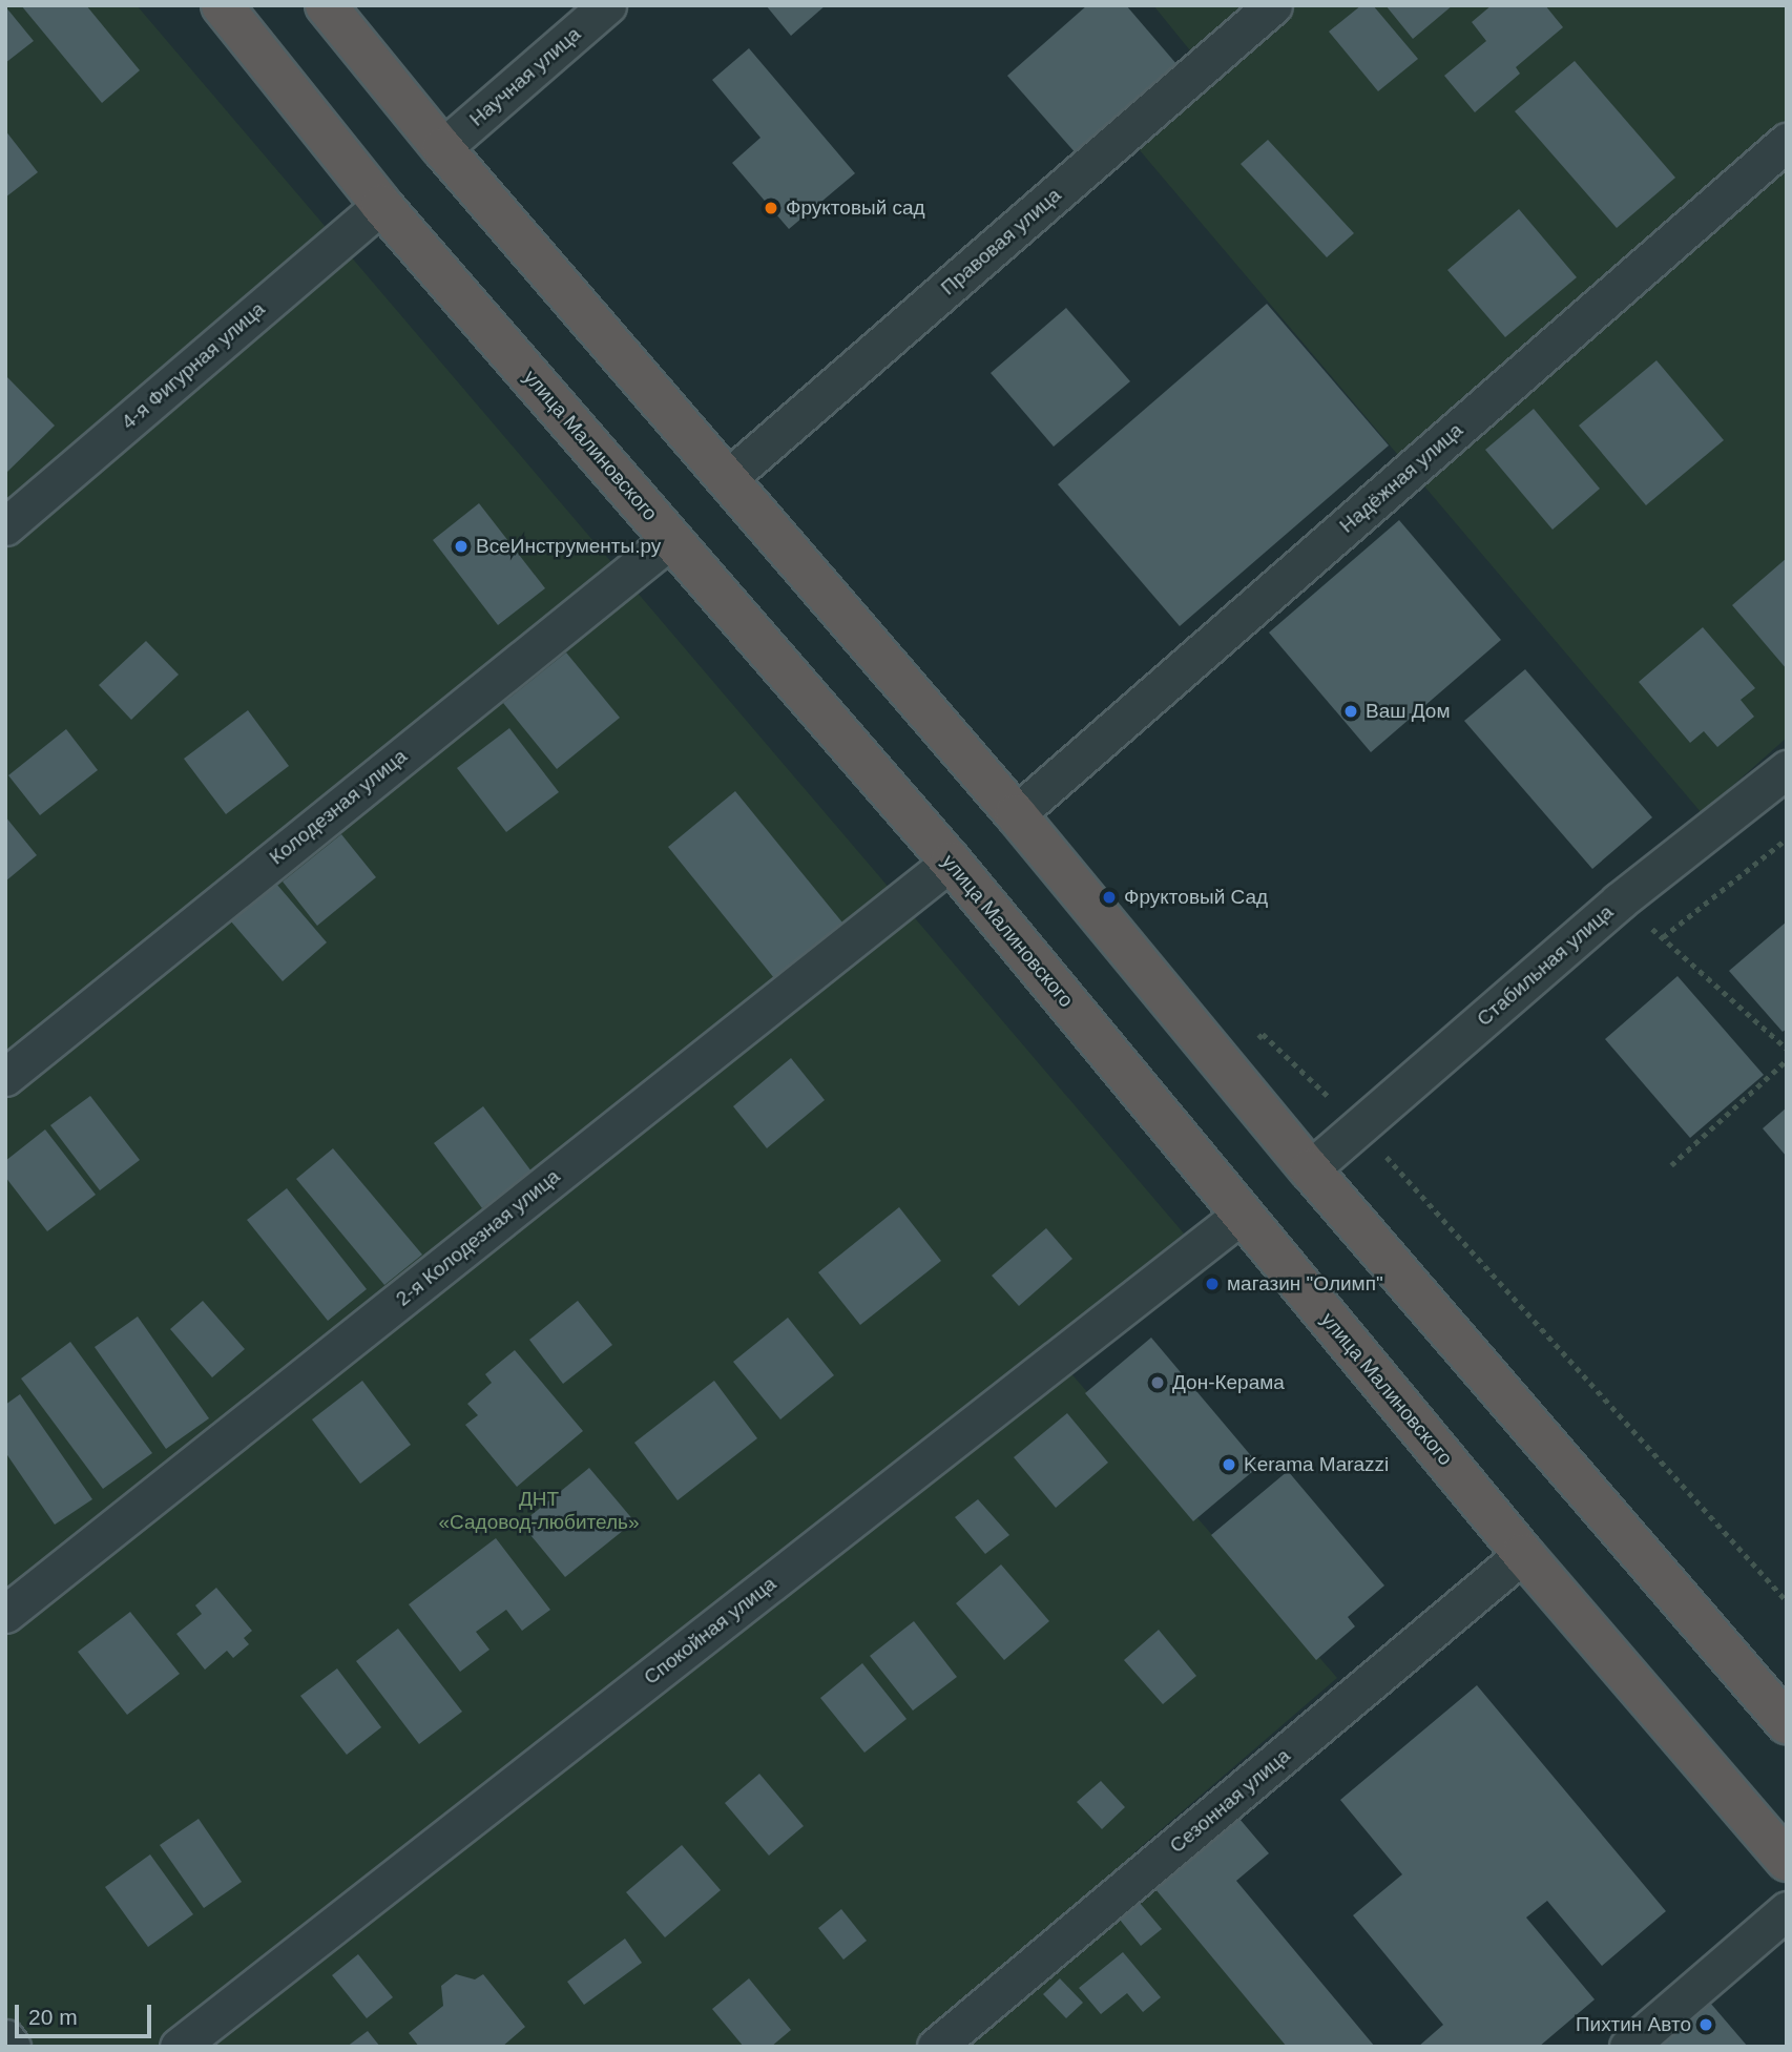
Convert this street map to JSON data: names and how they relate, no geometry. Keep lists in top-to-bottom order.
{
  "streets": {
    "highway": ["улица Малиновского"],
    "street": [
      "Научная улица",
      "Правовая улица",
      "4-я Фигурная улица",
      "Надёжная улица",
      "Колодезная улица",
      "Стабильная улица",
      "2-я Колодезная улица",
      "Спокойная улица",
      "Сезонная улица"
    ]
  },
  "crossings": [
    ["4-я Фигурная улица", "улица Малиновского"],
    ["улица Малиновского", "Колодезная улица"],
    ["улица Малиновского", "2-я Колодезная улица"],
    ["улица Малиновского", "Спокойная улица"],
    ["улица Малиновского", "Сезонная улица"]
  ],
  "parks": ["ДНТ «Садовод-любитель»"],
  "places": [
    "Фруктовый сад",
    "ВсеИнструменты.ру",
    "Ваш Дом",
    "Фруктовый Сад",
    "магазин \"Олимп\"",
    "Дон-Керама",
    "Kerama Marazzi",
    "Пихтин Авто"
  ],
  "scale_bar": "20 m"
}
